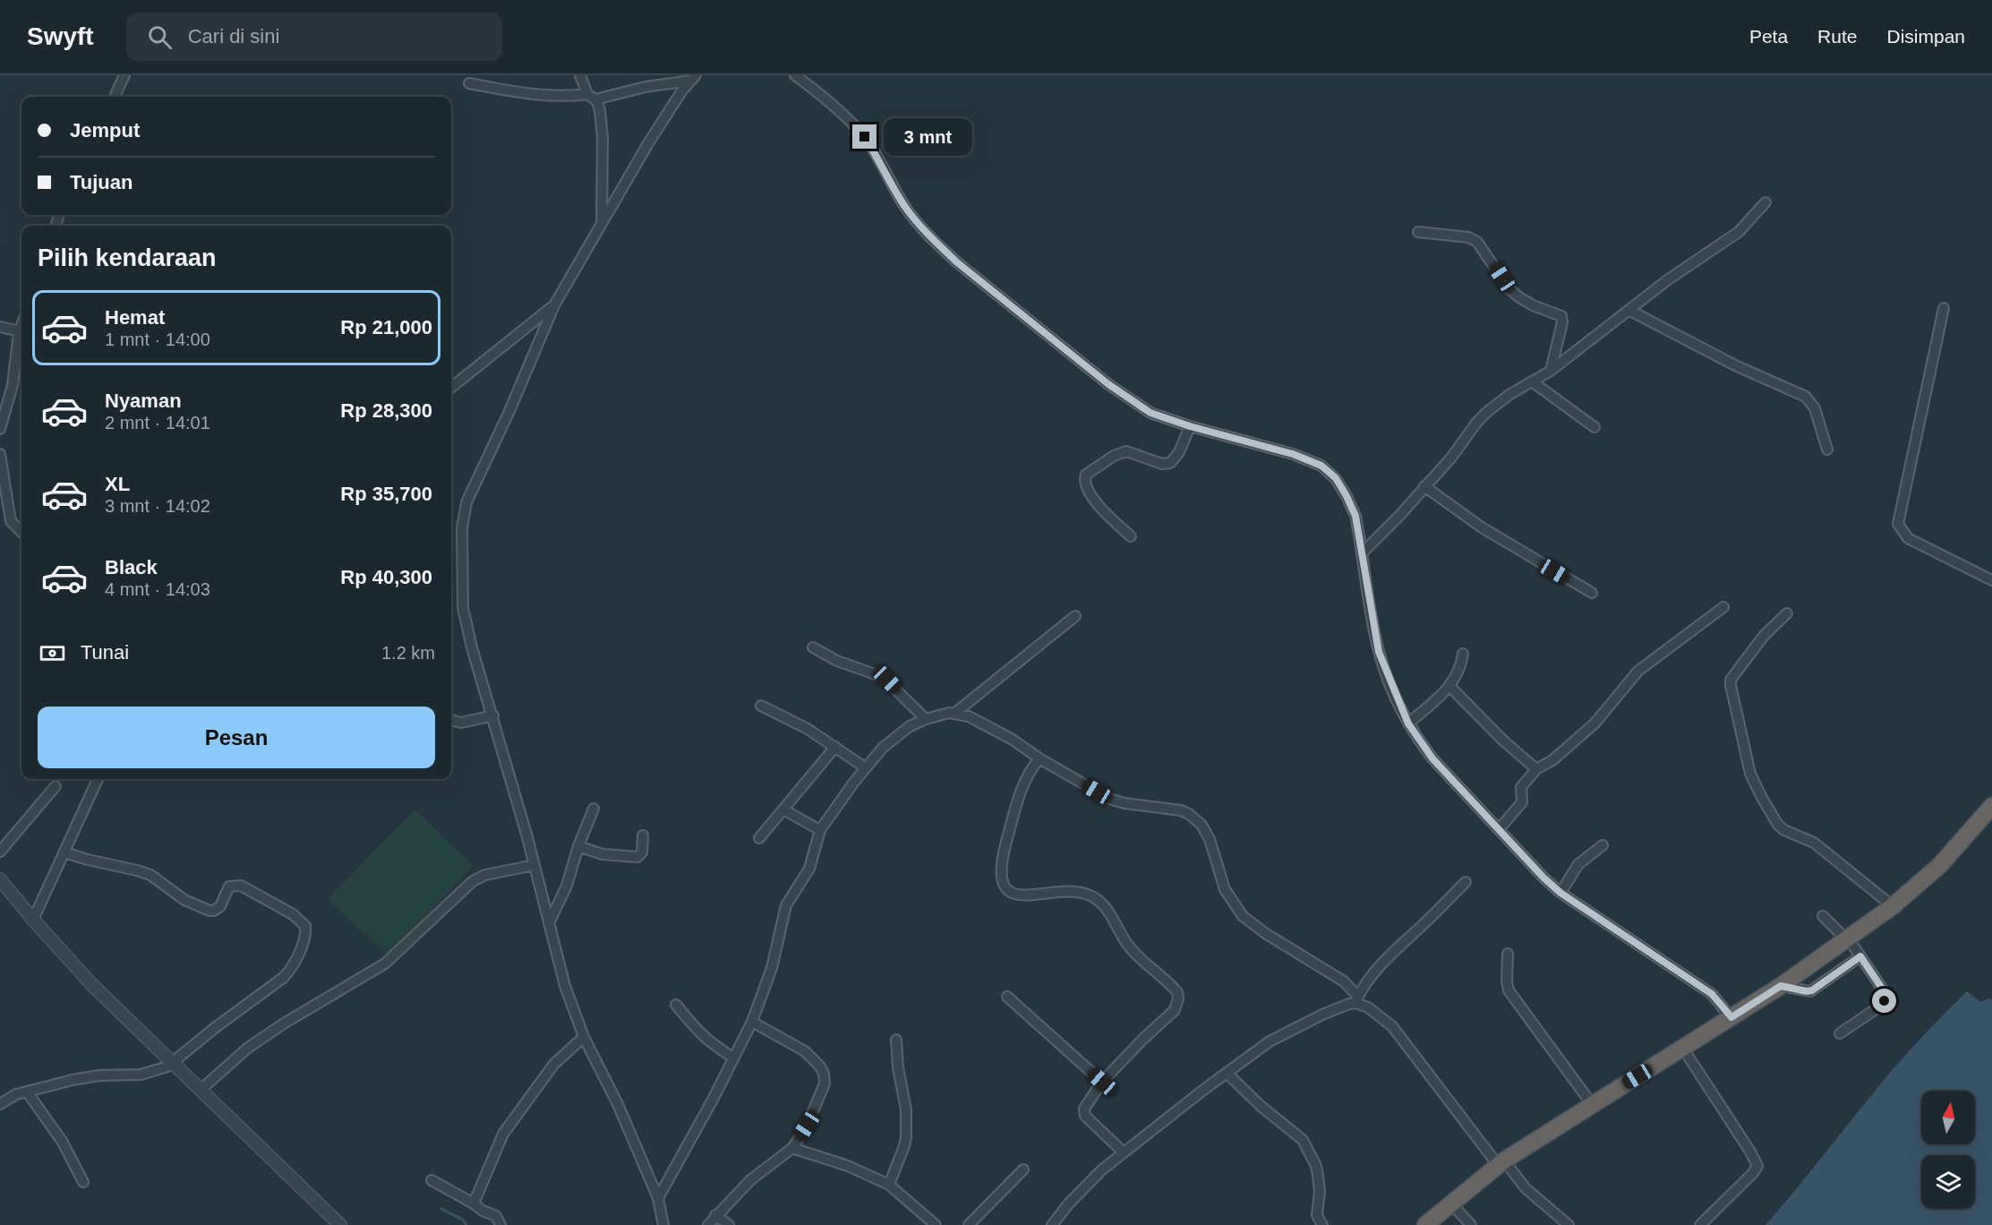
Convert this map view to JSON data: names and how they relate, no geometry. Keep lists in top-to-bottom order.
{
  "north": "top",
  "page": {
    "header": "Swyft",
    "search": "Cari di sini",
    "nav": ["Peta", "Rute", "Disimpan"],
    "banner": ["Jemput", "Tujuan"],
    "bubble": "3 mnt",
    "heading": "Pilih kendaraan",
    "list": [
      {
        "name": "Hemat",
        "note": "1 mnt · 14:00",
        "value": "Rp 21,000"
      },
      {
        "name": "Nyaman",
        "note": "2 mnt · 14:01",
        "value": "Rp 28,300"
      },
      {
        "name": "XL",
        "note": "3 mnt · 14:02",
        "value": "Rp 35,700"
      },
      {
        "name": "Black",
        "note": "4 mnt · 14:03",
        "value": "Rp 40,300"
      }
    ],
    "pay": ["Tunai", "1.2 km"],
    "buttons": "Pesan"
  }
}
